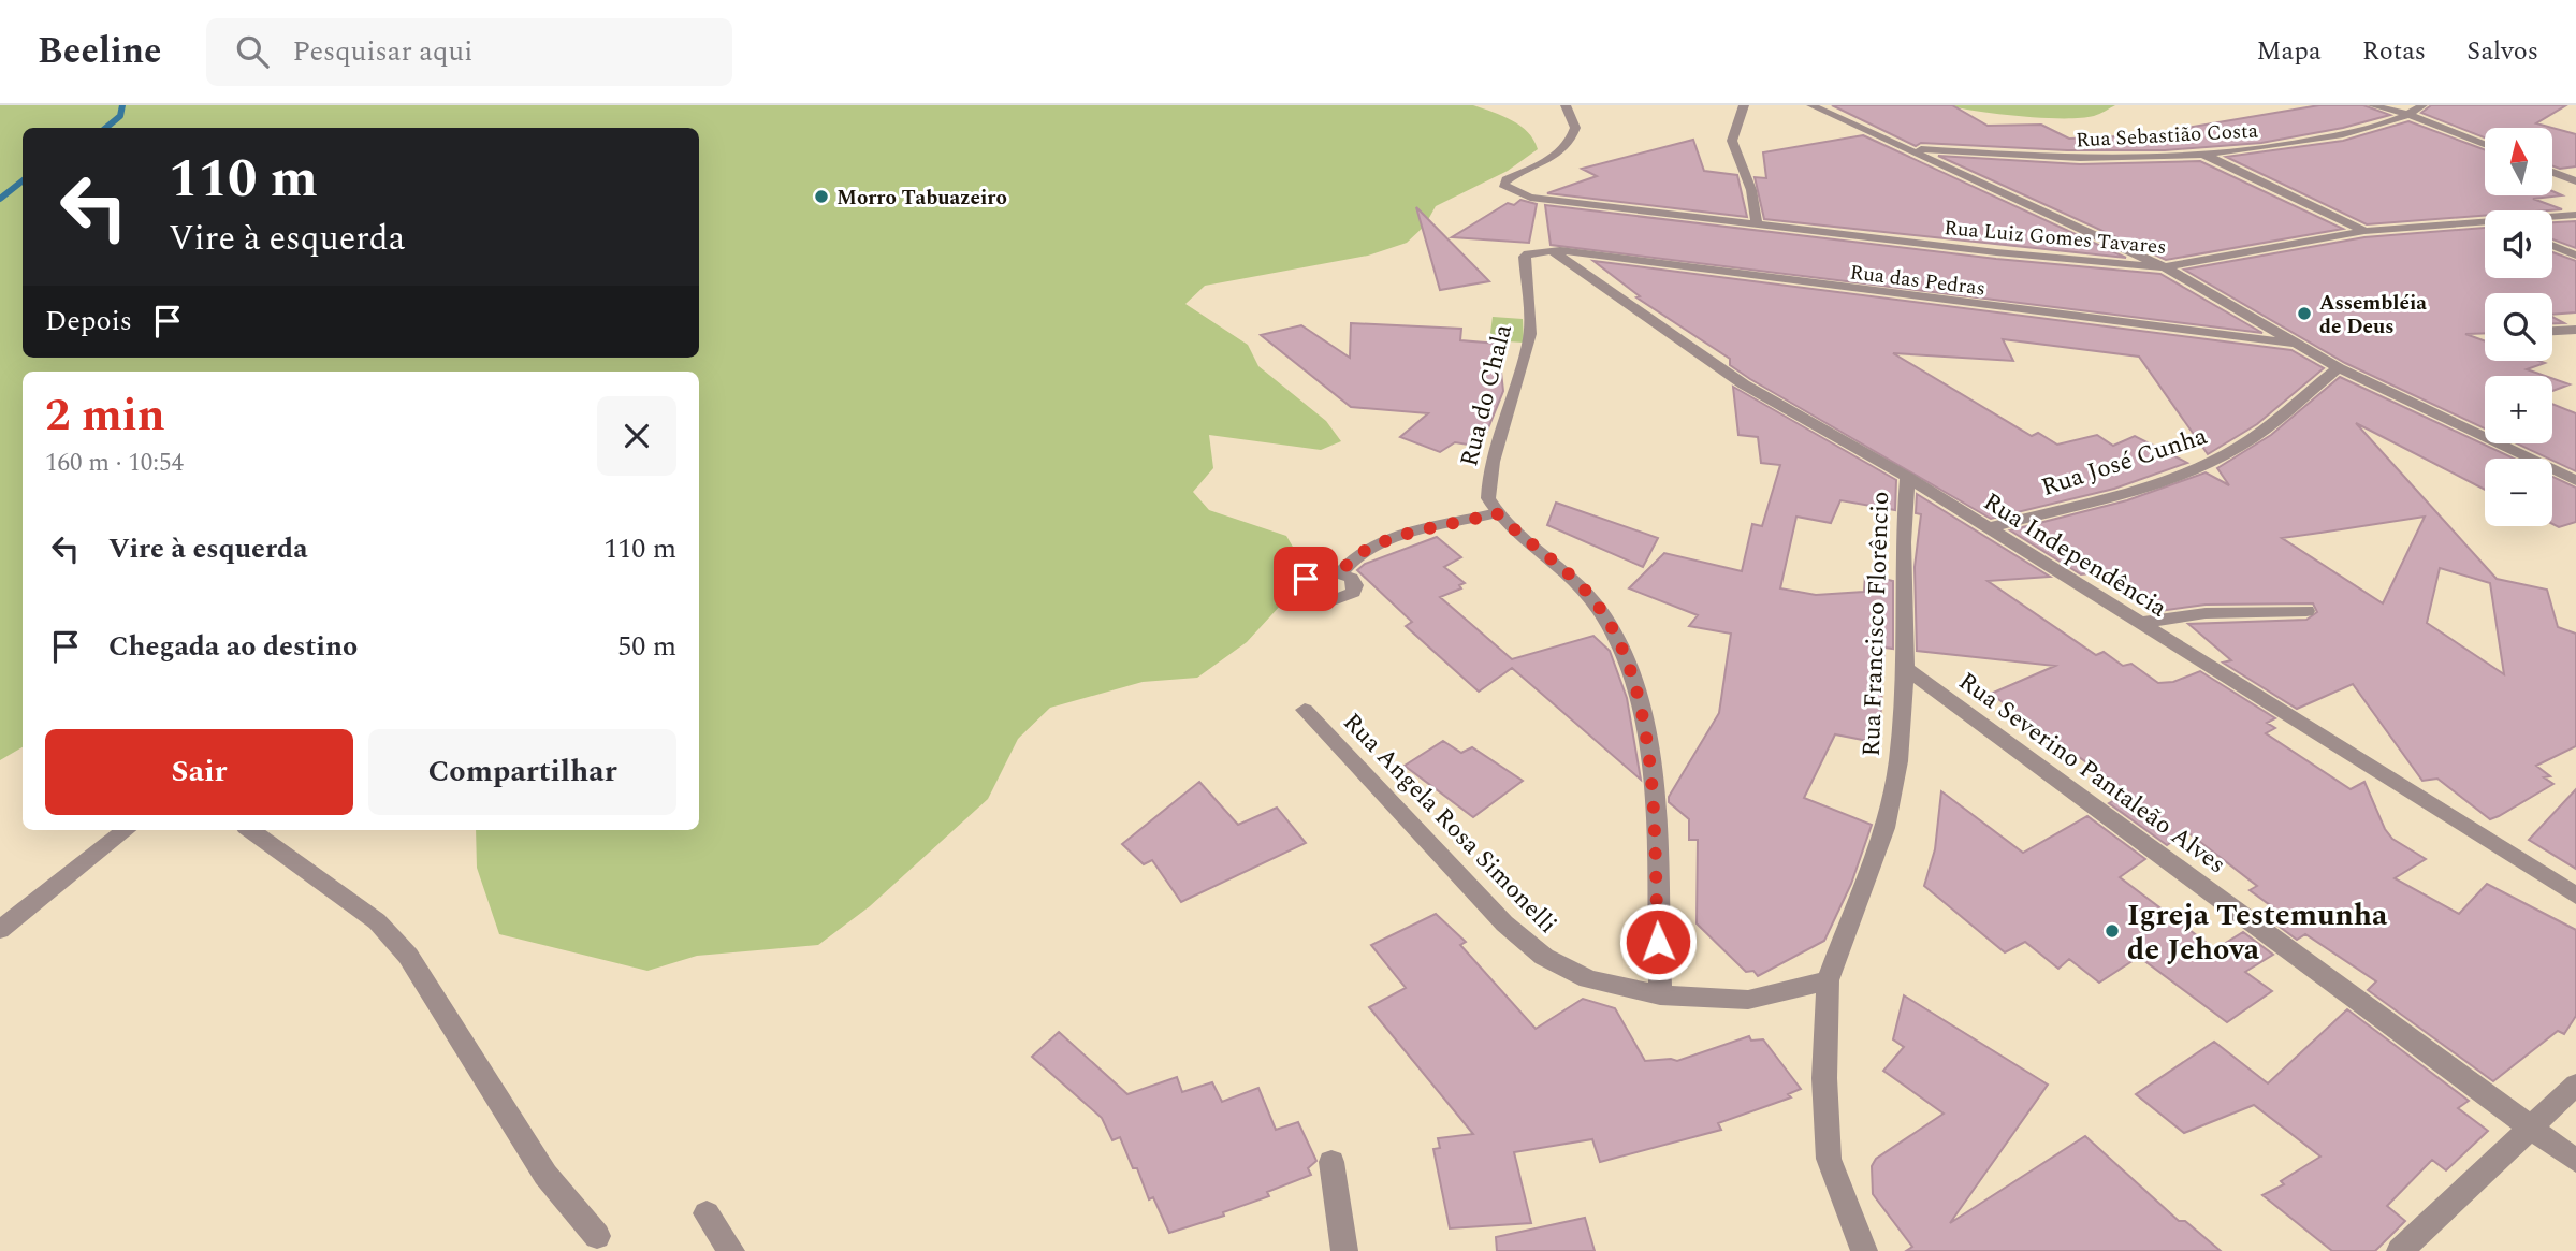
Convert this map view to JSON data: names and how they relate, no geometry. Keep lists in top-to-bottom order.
{
  "streets": {
    "street": [
      "Rua Sebastião Costa",
      "Rua Luiz Gomes Tavares",
      "Rua das Pedras",
      "Rua do Chala",
      "Rua José Cunha",
      "Rua Independência",
      "Rua Francisco Florêncio",
      "Rua Severino Pantaleão Alves",
      "Rua Angela Rosa Simonelli"
    ]
  },
  "crossings": [
    ["Rua das Pedras", "Rua do Chala"],
    ["Rua das Pedras", "Rua Independência"],
    ["Rua do Chala", "Rua Independência"],
    ["Rua José Cunha", "Rua Independência"],
    ["Rua Independência", "Rua Francisco Florêncio"],
    ["Rua Francisco Florêncio", "Rua Severino Pantaleão Alves"],
    ["Rua Francisco Florêncio", "Rua Angela Rosa Simonelli"]
  ],
  "places": ["Morro Tabuazeiro", "Assembléia de Deus", "Igreja Testemunha de Jehova"],
  "north": "top",
  "page": {
    "header": "Beeline",
    "search": "Pesquisar aqui",
    "nav": ["Mapa", "Rotas", "Salvos"],
    "map_buttons": ["+", "−"],
    "turn": ["110 m", "Vire à esquerda"],
    "then": "Depois",
    "heading": ["2 min", "160 m · 10:54"],
    "list": [
      {
        "name": "Vire à esquerda",
        "value": "110 m"
      },
      {
        "name": "Chegada ao destino",
        "value": "50 m"
      }
    ],
    "buttons": ["Sair", "Compartilhar"]
  }
}
